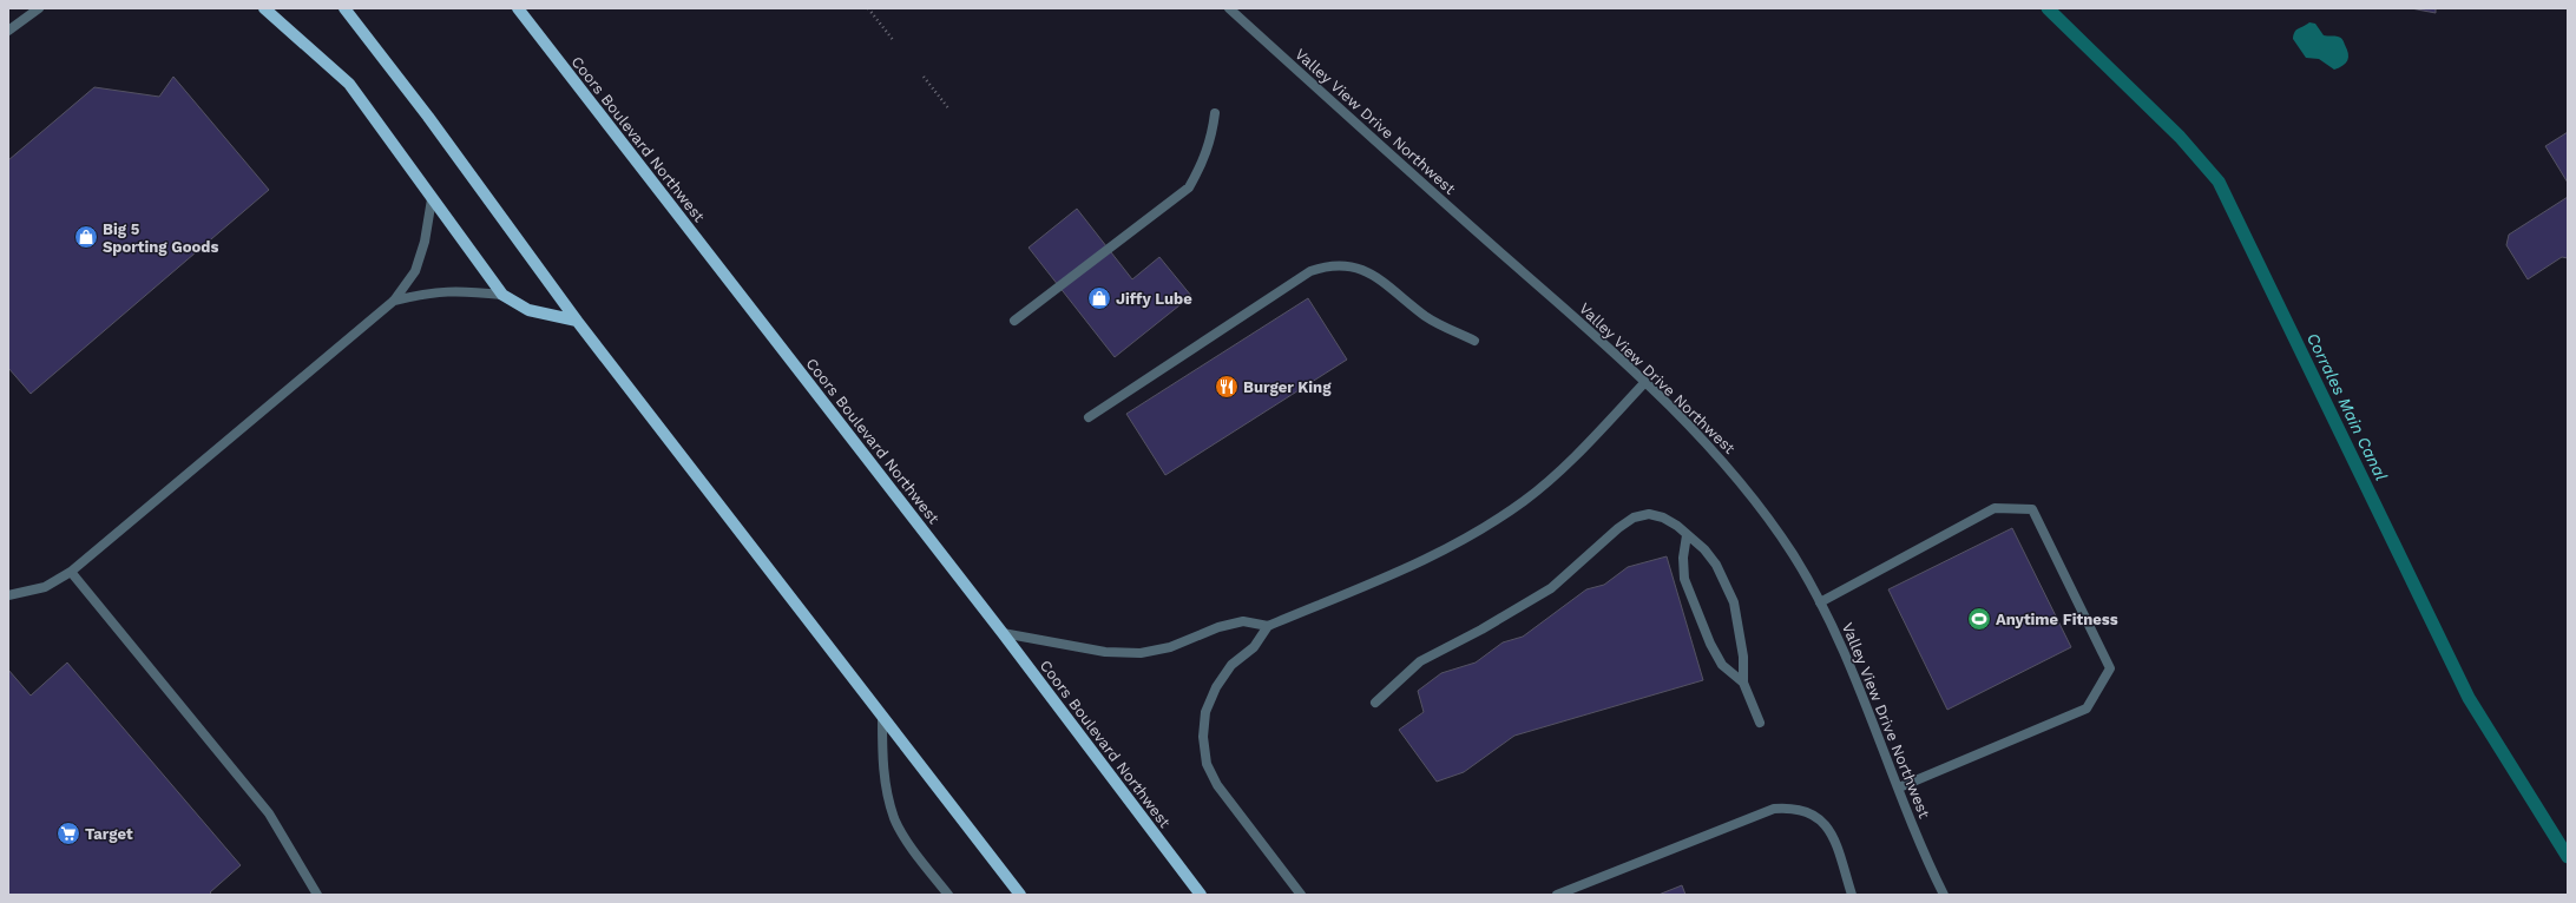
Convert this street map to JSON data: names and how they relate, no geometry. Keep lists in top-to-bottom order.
{
  "streets": {
    "main road": ["Coors Boulevard Northwest"],
    "street": ["Valley View Drive Northwest"]
  },
  "water": ["Corrales Main Canal"],
  "places": {
    "shop": ["Big 5 Sporting Goods", "Jiffy Lube"],
    "restaurant": ["Burger King"],
    "sports": ["Anytime Fitness"],
    "supermarket": ["Target"]
  }
}
